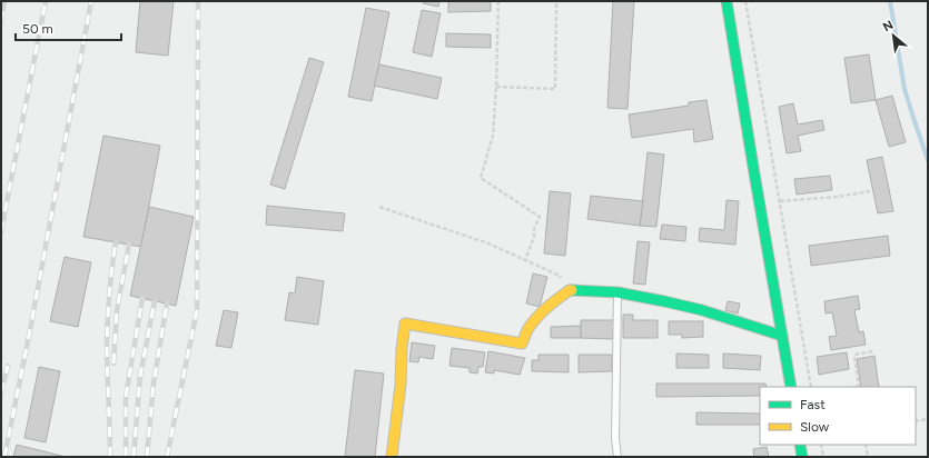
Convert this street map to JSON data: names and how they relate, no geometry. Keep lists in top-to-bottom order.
{
  "legend": ["Fast", "Slow"],
  "scale_bar": "50 m",
  "north": "top left"
}
